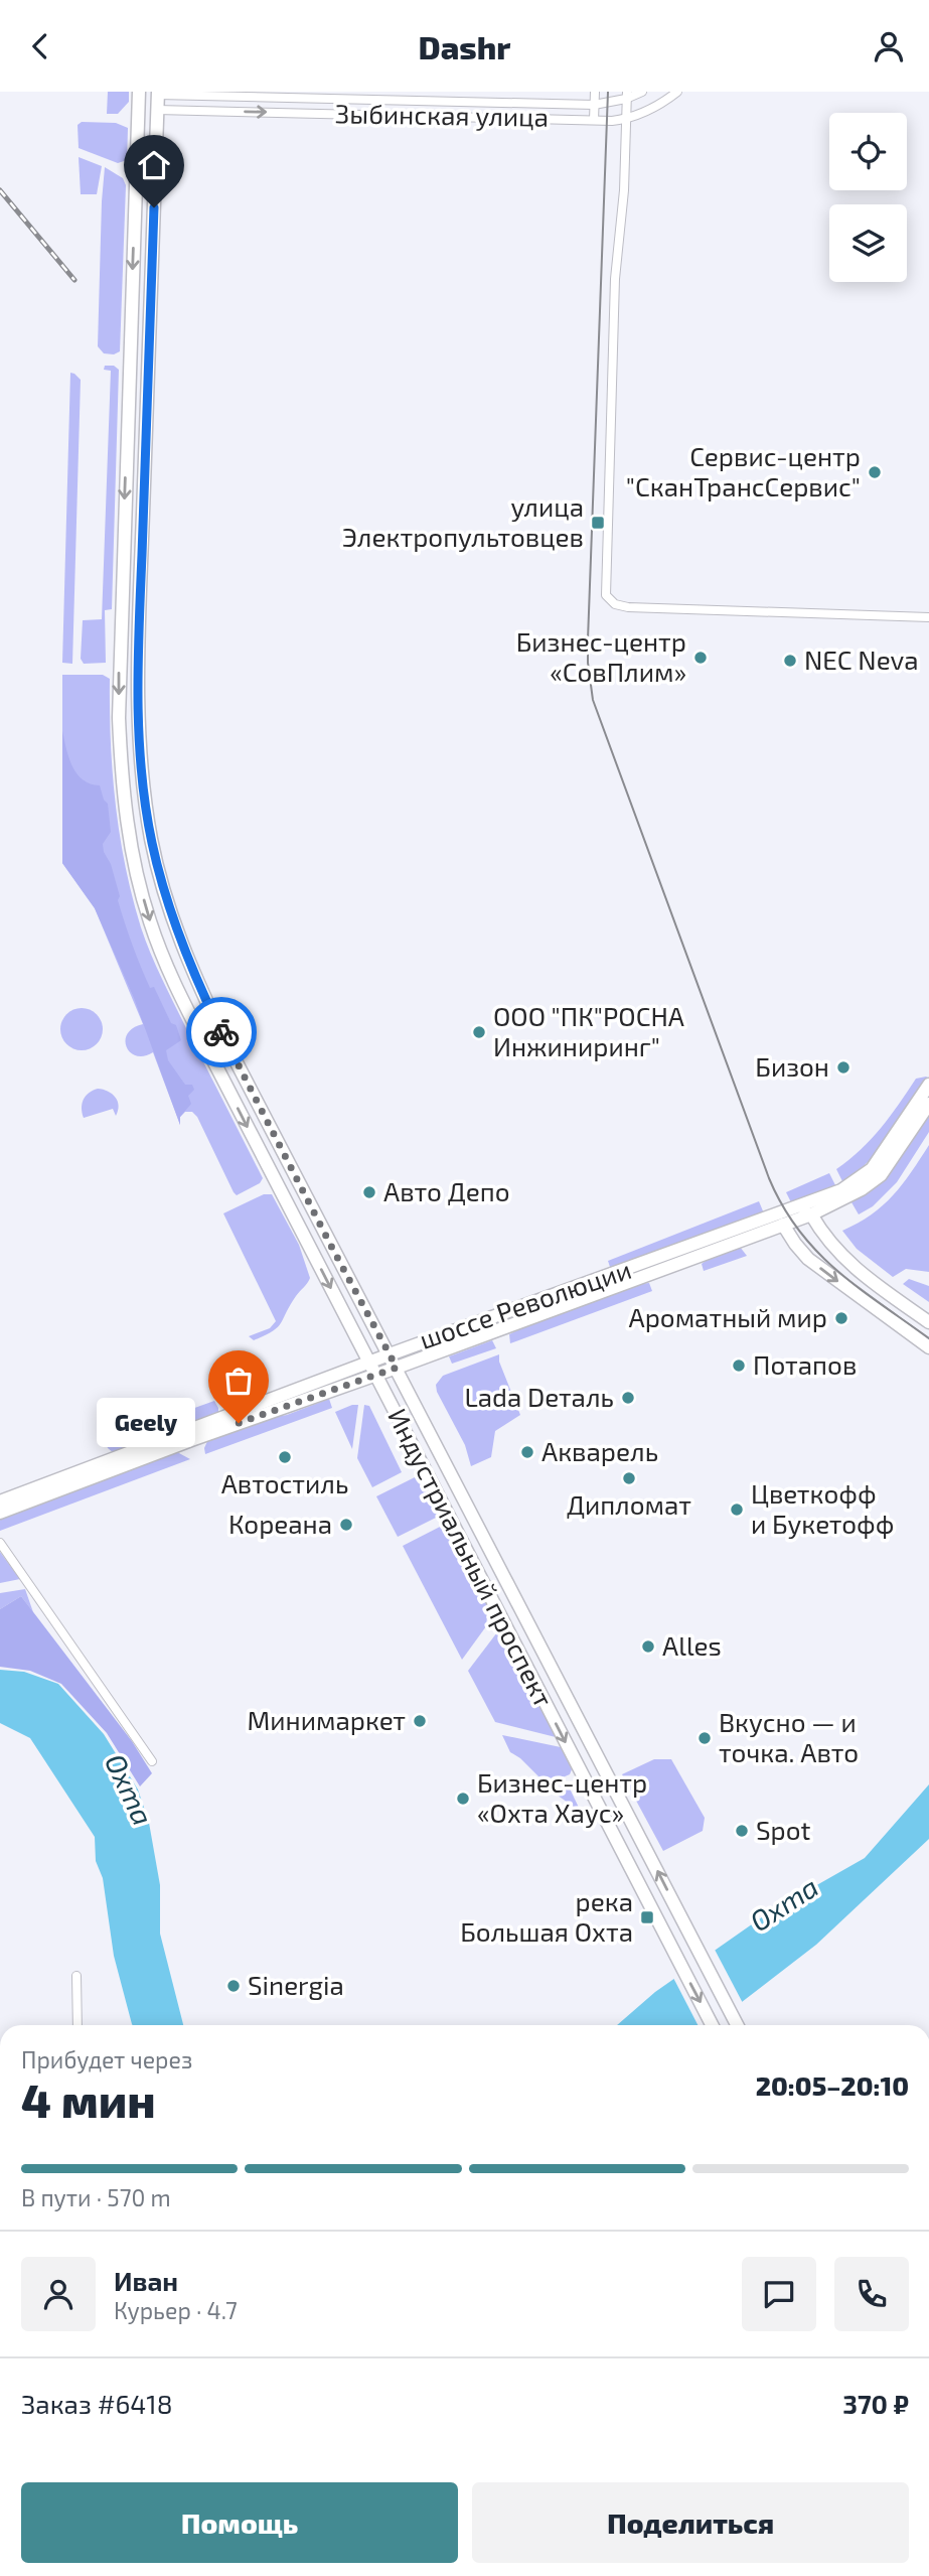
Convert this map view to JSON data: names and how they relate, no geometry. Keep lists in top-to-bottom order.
{
  "streets": {
    "main road": ["шоссе Революции", "Индустриальный проспект"],
    "street": ["Зыбинская улица"]
  },
  "crossings": [
    ["Зыбинская улица", "Индустриальный проспект"],
    ["шоссе Революции", "Индустриальный проспект"]
  ],
  "water": ["Охта"],
  "places": {
    "other": [
      "Сервис-центр \"СканТрансСервис\"",
      "Бизнес-центр «СовПлим»",
      "NEC Neva",
      "ООО \"ПК\"РОСНА Инжиниринг\"",
      "Бизон",
      "Авто Депо",
      "Ароматный мир",
      "Потапов",
      "Lada Dеталь",
      "Geely",
      "Акварель",
      "Автостиль",
      "Дипломат",
      "Цветкофф и Букетофф",
      "Кореана",
      "Alles",
      "Минимаркет",
      "Вкусно — и точка. Авто",
      "Бизнес-центр «Охта Хаус»",
      "Spot",
      "Sinergia"
    ],
    "transit": ["улица Электропультовцев", "река Большая Охта"]
  },
  "page": {
    "header": "Dashr",
    "bubble": "Geely",
    "heading": ["4 мин", "Прибудет через", "20:05–20:10"],
    "panel": [
      "Иван",
      "Курьер · 4.7",
      "Заказ #6418",
      "370 ₽"
    ],
    "bar": "В пути · 570 m",
    "buttons": ["Помощь", "Поделиться"]
  }
}
